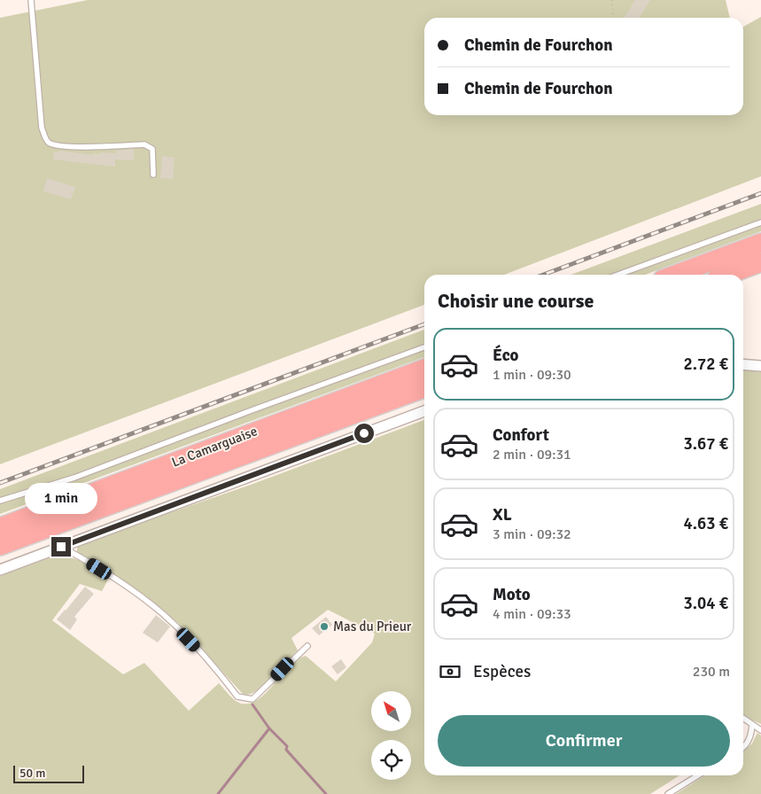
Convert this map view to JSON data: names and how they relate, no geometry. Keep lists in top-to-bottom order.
{
  "streets": {
    "highway": ["La Camarguaise"]
  },
  "places": ["Mas du Prieur"],
  "scale_bar": "50 m",
  "north": "top left",
  "page": {
    "banner": ["Chemin de Fourchon", "Chemin de Fourchon"],
    "heading": "Choisir une course",
    "list": [
      {
        "name": "Éco",
        "note": "1 min · 09:30",
        "value": "2.72 €"
      },
      {
        "name": "Confort",
        "note": "2 min · 09:31",
        "value": "3.67 €"
      },
      {
        "name": "XL",
        "note": "3 min · 09:32",
        "value": "4.63 €"
      },
      {
        "name": "Moto",
        "note": "4 min · 09:33",
        "value": "3.04 €"
      }
    ],
    "bubble": "1 min",
    "pay": ["Espèces", "230 m"],
    "buttons": "Confirmer",
    "scale": "50 m"
  }
}
